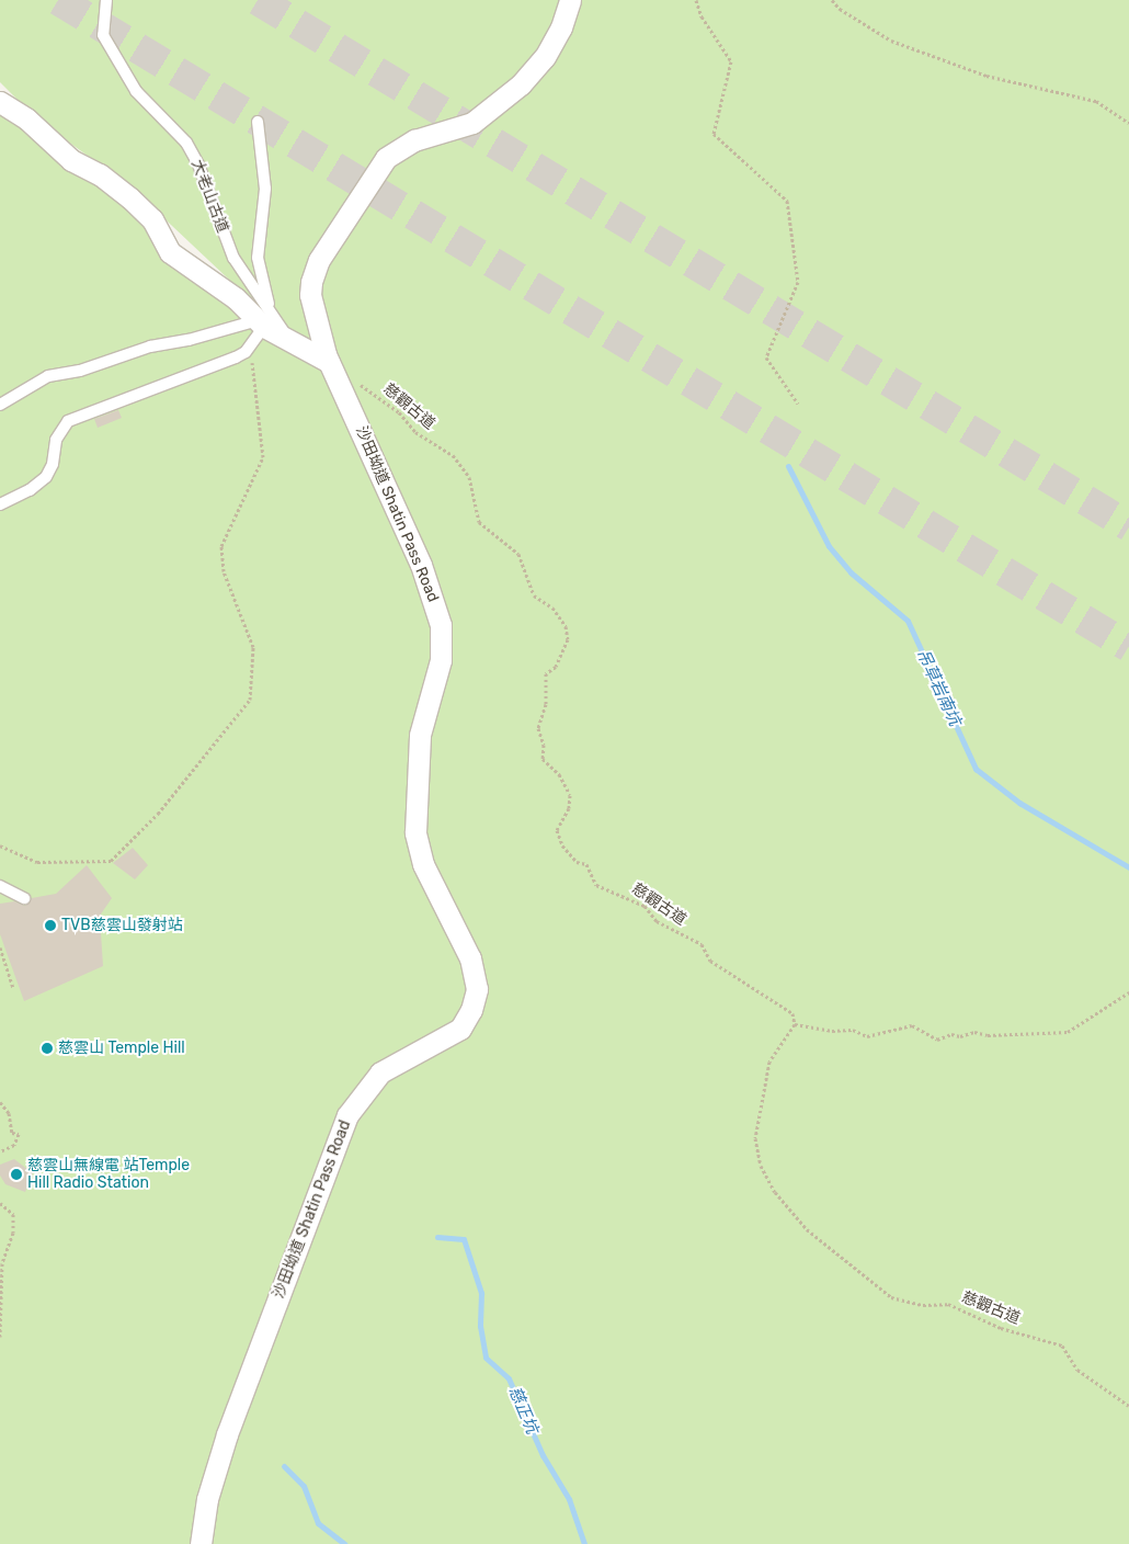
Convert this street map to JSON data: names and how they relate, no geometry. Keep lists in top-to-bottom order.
{
  "streets": {
    "street": ["沙田坳道 Shatin Pass Road"],
    "lane": ["大老山古道"],
    "path": ["慈觀古道"]
  },
  "water": ["吊草岩南坑", "慈正坑"],
  "places": ["TVB慈雲山發射站", "慈雲山 Temple Hill", "慈雲山無線電 站Temple Hill Radio Station"]
}
